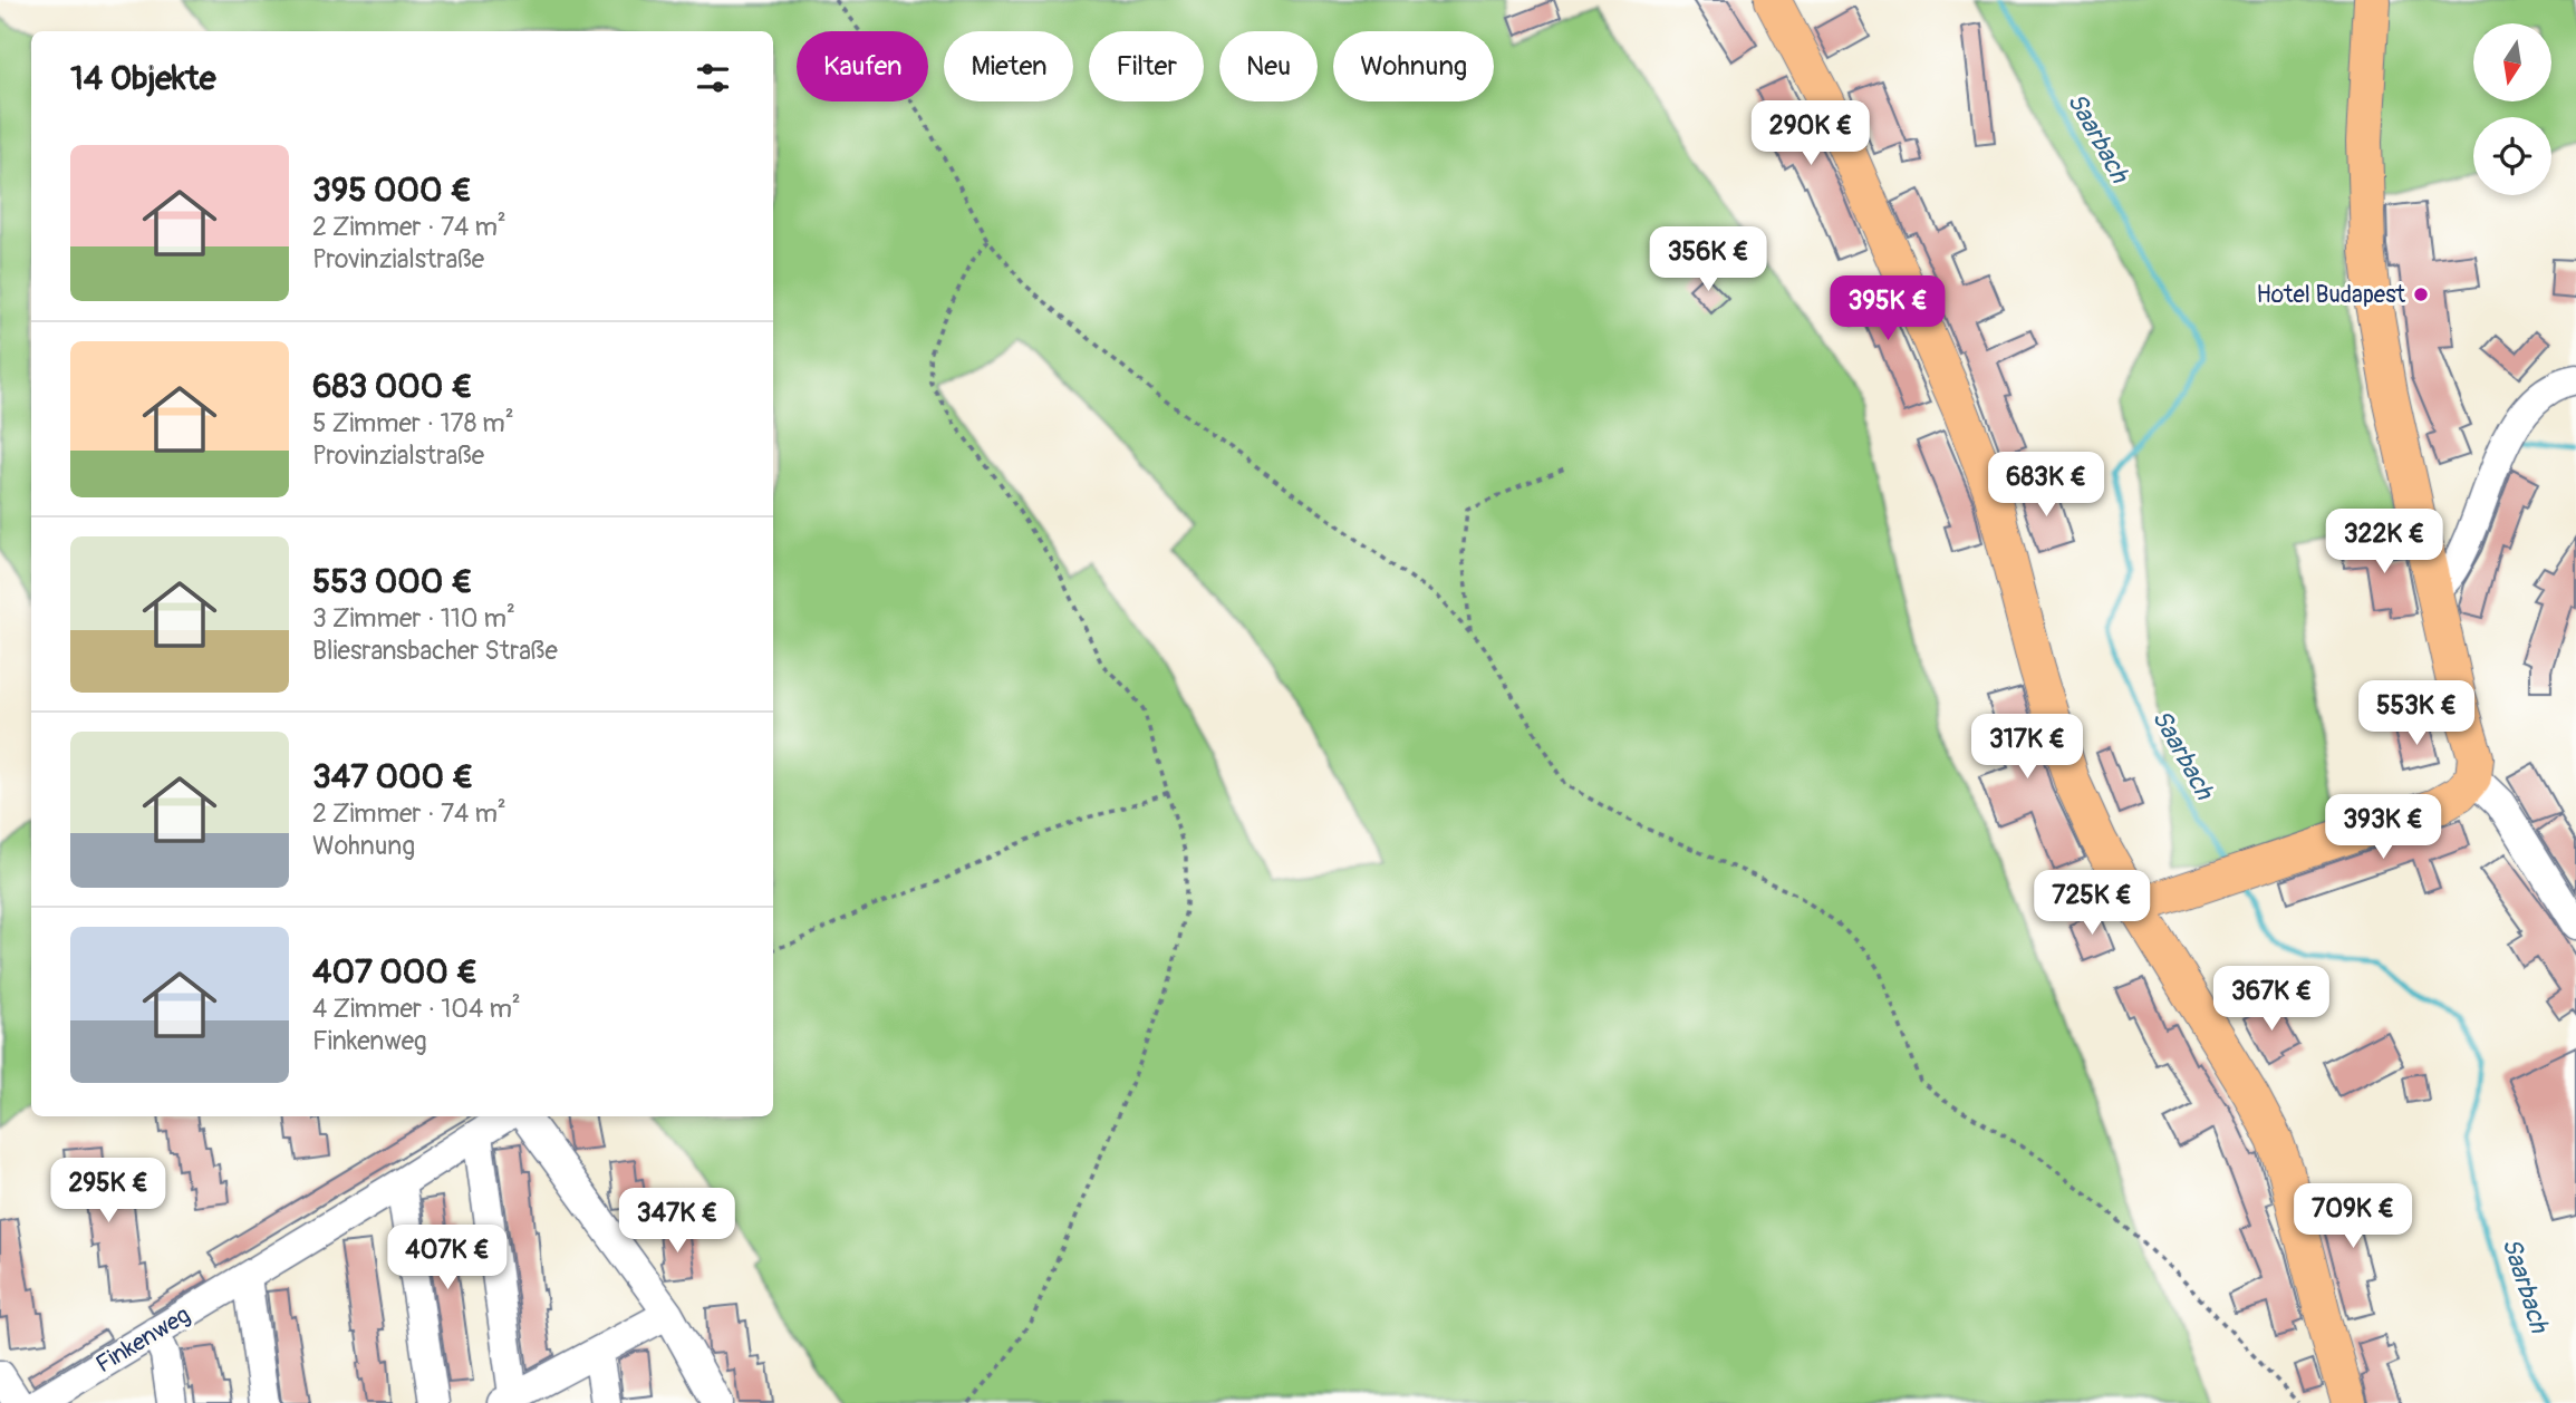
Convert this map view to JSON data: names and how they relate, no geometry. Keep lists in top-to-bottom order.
{
  "streets": {
    "street": ["Finkenweg"]
  },
  "water": ["Saarbach"],
  "places": ["Hotel Budapest"],
  "north": "bottom",
  "page": {
    "chip": [
      "Kaufen",
      "Mieten",
      "Filter",
      "Neu",
      "Wohnung"
    ],
    "heading": "14 Objekte",
    "price": [
      "290K €",
      "356K €",
      "395K €",
      "683K €",
      "322K €",
      "553K €",
      "317K €",
      "393K €",
      "725K €",
      "367K €",
      "295K €",
      "709K €",
      "347K €",
      "407K €"
    ],
    "list": [
      {
        "name": "395 000 €",
        "note": "2 Zimmer · 74 m² · Provinzialstraße"
      },
      {
        "name": "683 000 €",
        "note": "5 Zimmer · 178 m² · Provinzialstraße"
      },
      {
        "name": "553 000 €",
        "note": "3 Zimmer · 110 m² · Bliesransbacher Straße"
      },
      {
        "name": "347 000 €",
        "note": "2 Zimmer · 74 m² · Wohnung"
      },
      {
        "name": "407 000 €",
        "note": "4 Zimmer · 104 m² · Finkenweg"
      }
    ]
  }
}
